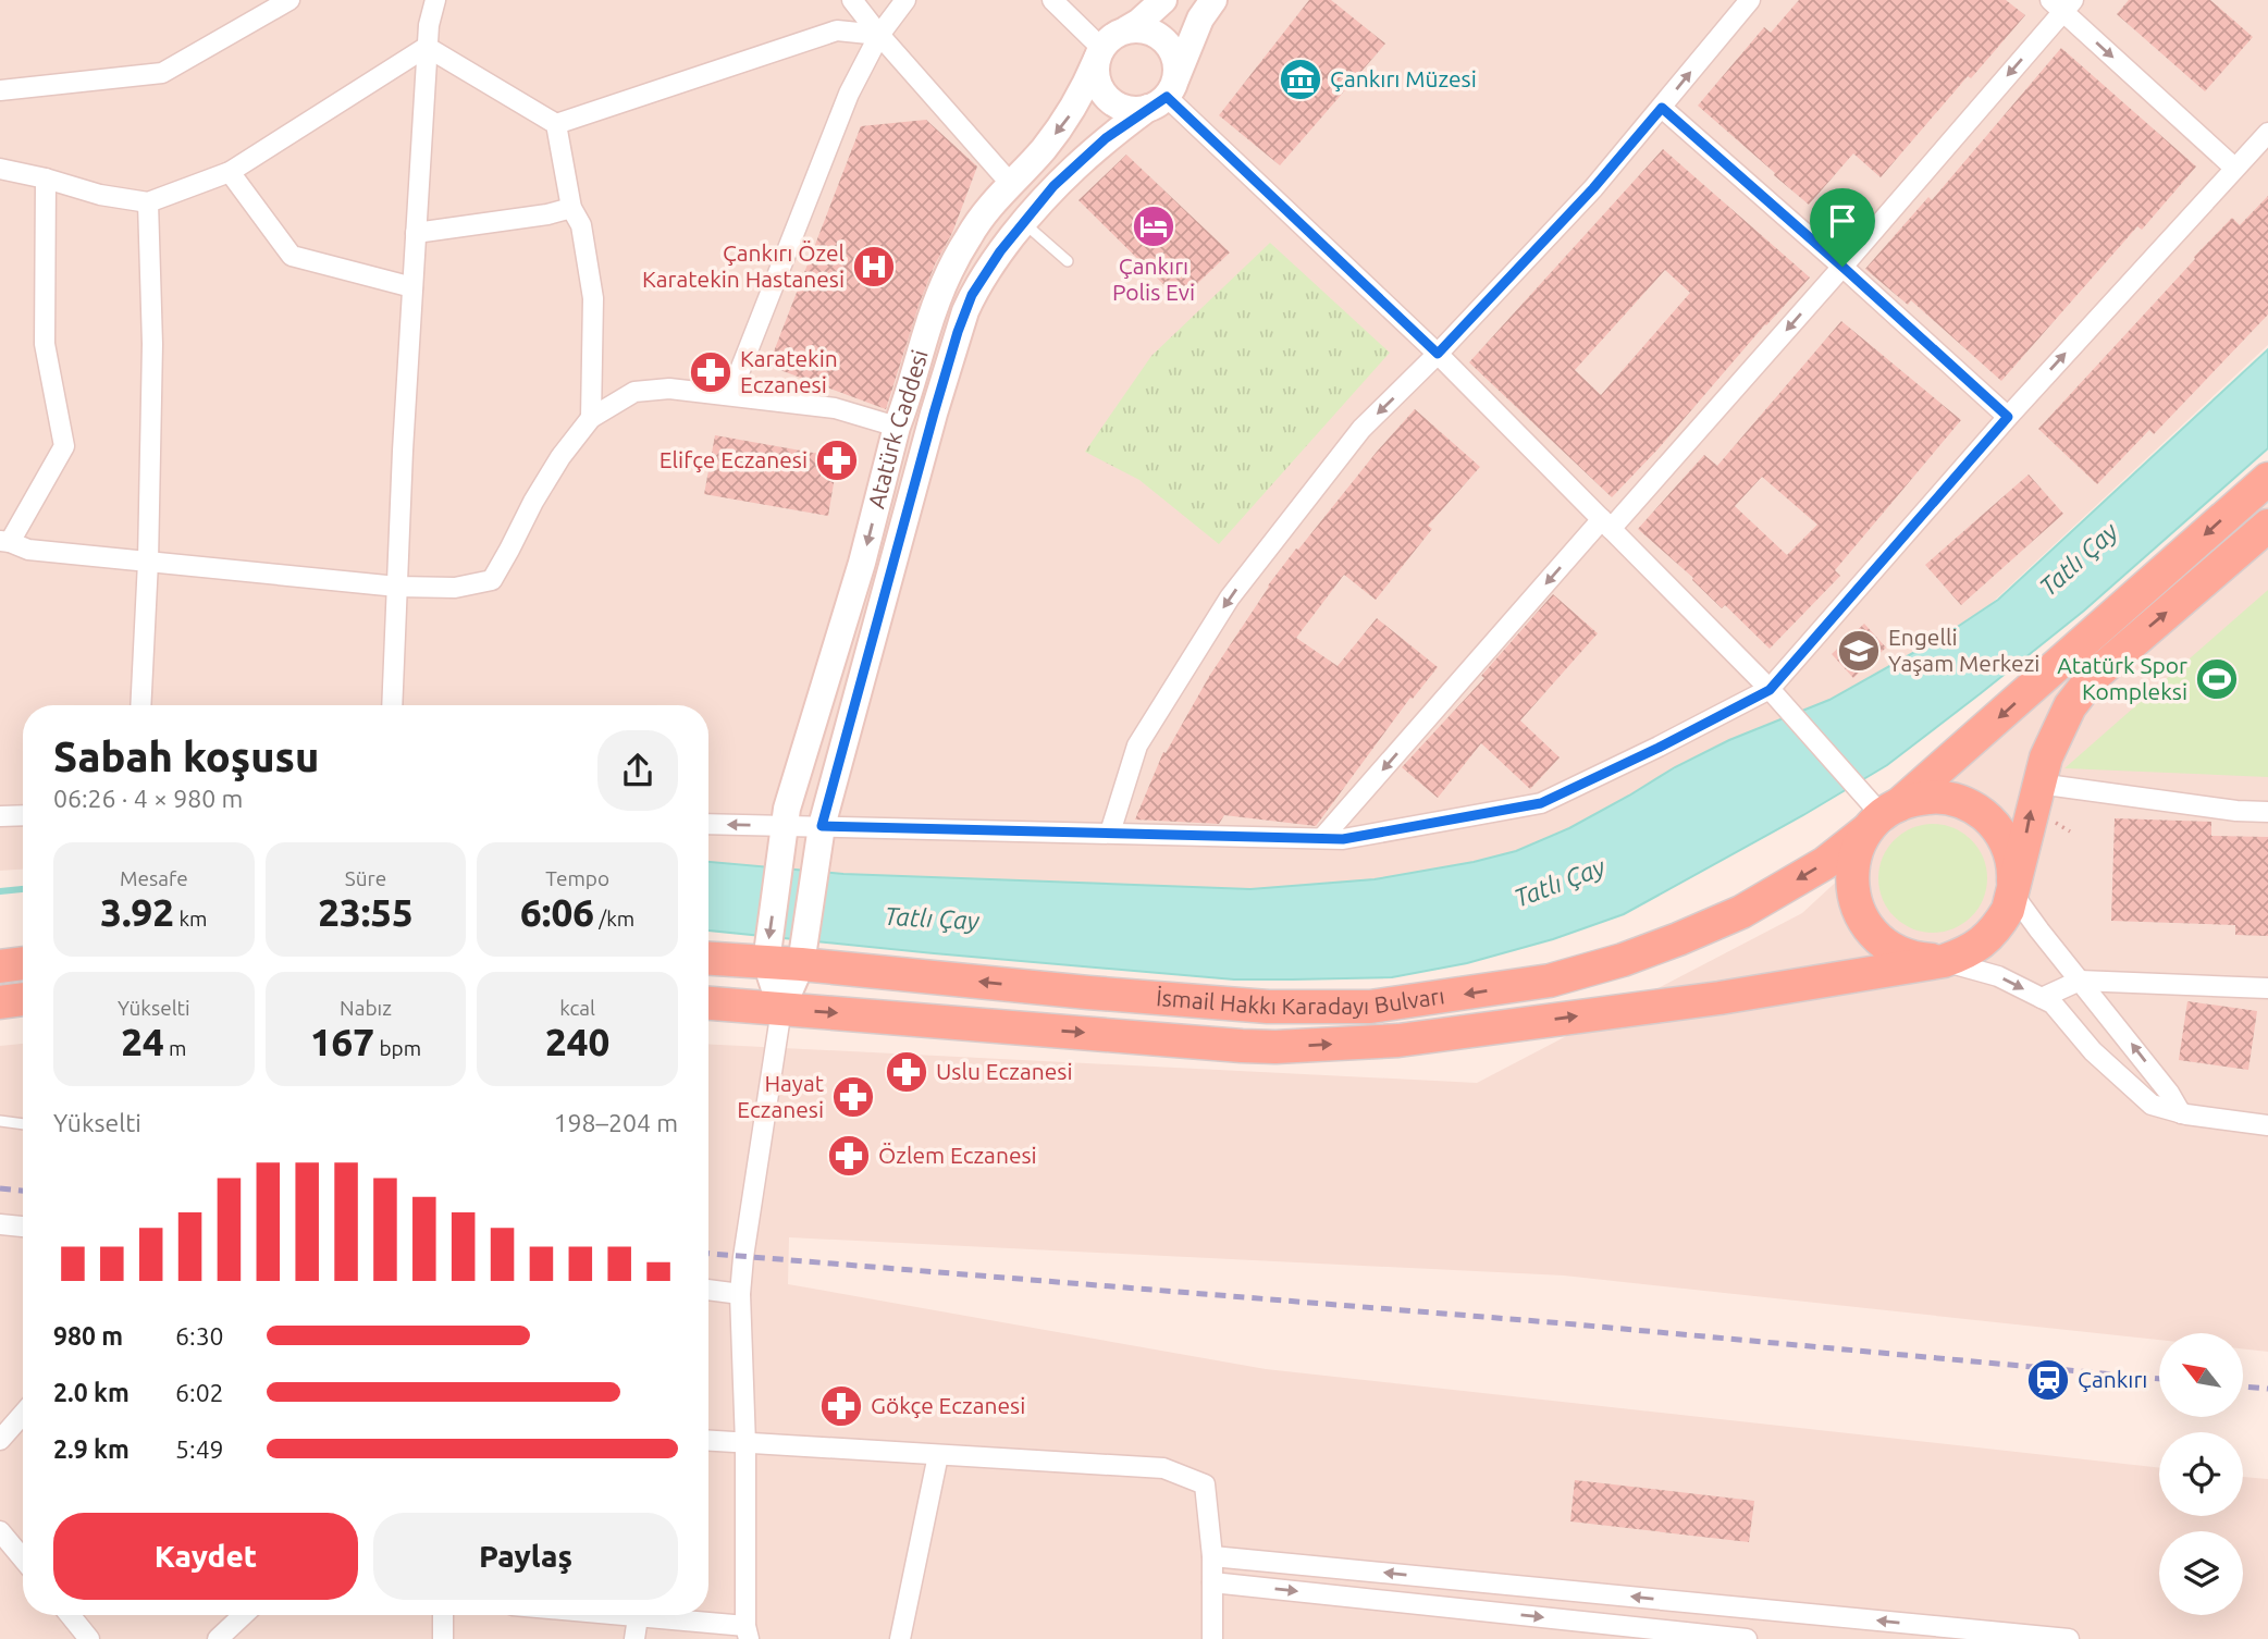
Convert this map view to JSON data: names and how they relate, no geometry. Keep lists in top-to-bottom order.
{
  "streets": {
    "highway": ["İsmail Hakkı Karadayı Bulvarı"],
    "main road": ["Atatürk Caddesi"]
  },
  "crossings": [
    ["Atatürk Caddesi", "İsmail Hakkı Karadayı Bulvarı"]
  ],
  "water": ["Tatlı Çay"],
  "places": {
    "museum": ["Çankırı Müzesi"],
    "hotel": ["Çankırı Polis Evi"],
    "hospital": ["Çankırı Özel Karatekin Hastanesi"],
    "pharmacy": [
      "Karatekin Eczanesi",
      "Elifçe Eczanesi",
      "Uslu Eczanesi",
      "Hayat Eczanesi",
      "Özlem Eczanesi",
      "Gökçe Eczanesi"
    ],
    "school or university": ["Engelli Yaşam Merkezi"],
    "sports": ["Atatürk Spor Kompleksi"],
    "station": ["Çankırı"]
  },
  "north": "top left",
  "page": {
    "heading": ["Sabah koşusu", "06:26 · 4 × 980 m"],
    "stats": [
      ["Mesafe", "3.92 km"],
      ["Süre", "23:55"],
      ["Tempo", "6:06 /km"],
      ["Yükselti", "24 m"],
      ["Nabız", "167 bpm"],
      ["kcal", "240"]
    ],
    "chart": ["Yükselti", "198–204 m"],
    "list": [
      {
        "name": "980 m",
        "note": "6:30"
      },
      {
        "name": "2.0 km",
        "note": "6:02"
      },
      {
        "name": "2.9 km",
        "note": "5:49"
      }
    ],
    "buttons": ["Kaydet", "Paylaş"]
  }
}
